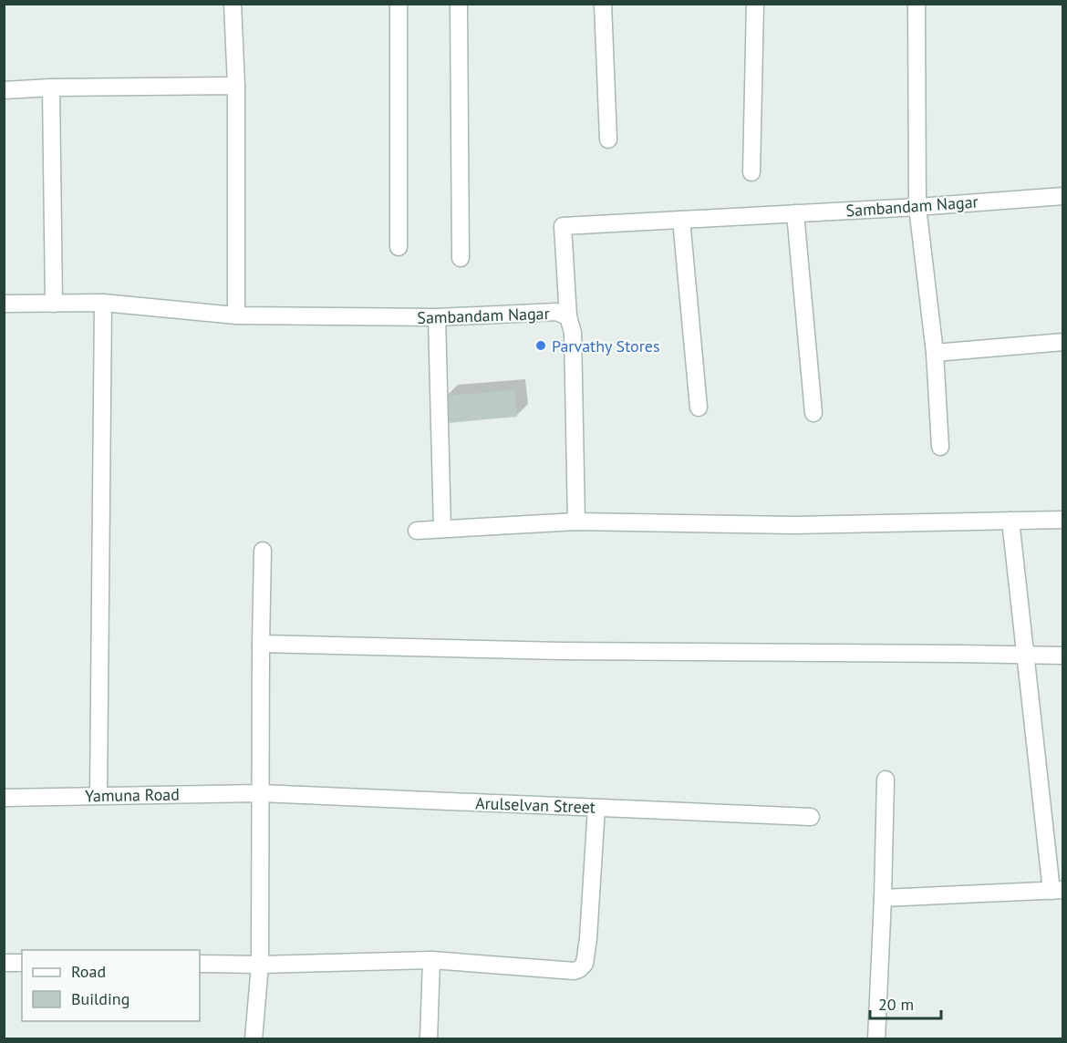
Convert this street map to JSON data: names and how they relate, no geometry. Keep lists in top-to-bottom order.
{
  "streets": {
    "street": ["Sambandam Nagar", "Yamuna Road", "Arulselvan Street"]
  },
  "crossings": [
    ["Yamuna Road", "Arulselvan Street"]
  ],
  "places": ["Parvathy Stores"],
  "legend": ["Road", "Building"],
  "scale_bar": "20 m"
}
